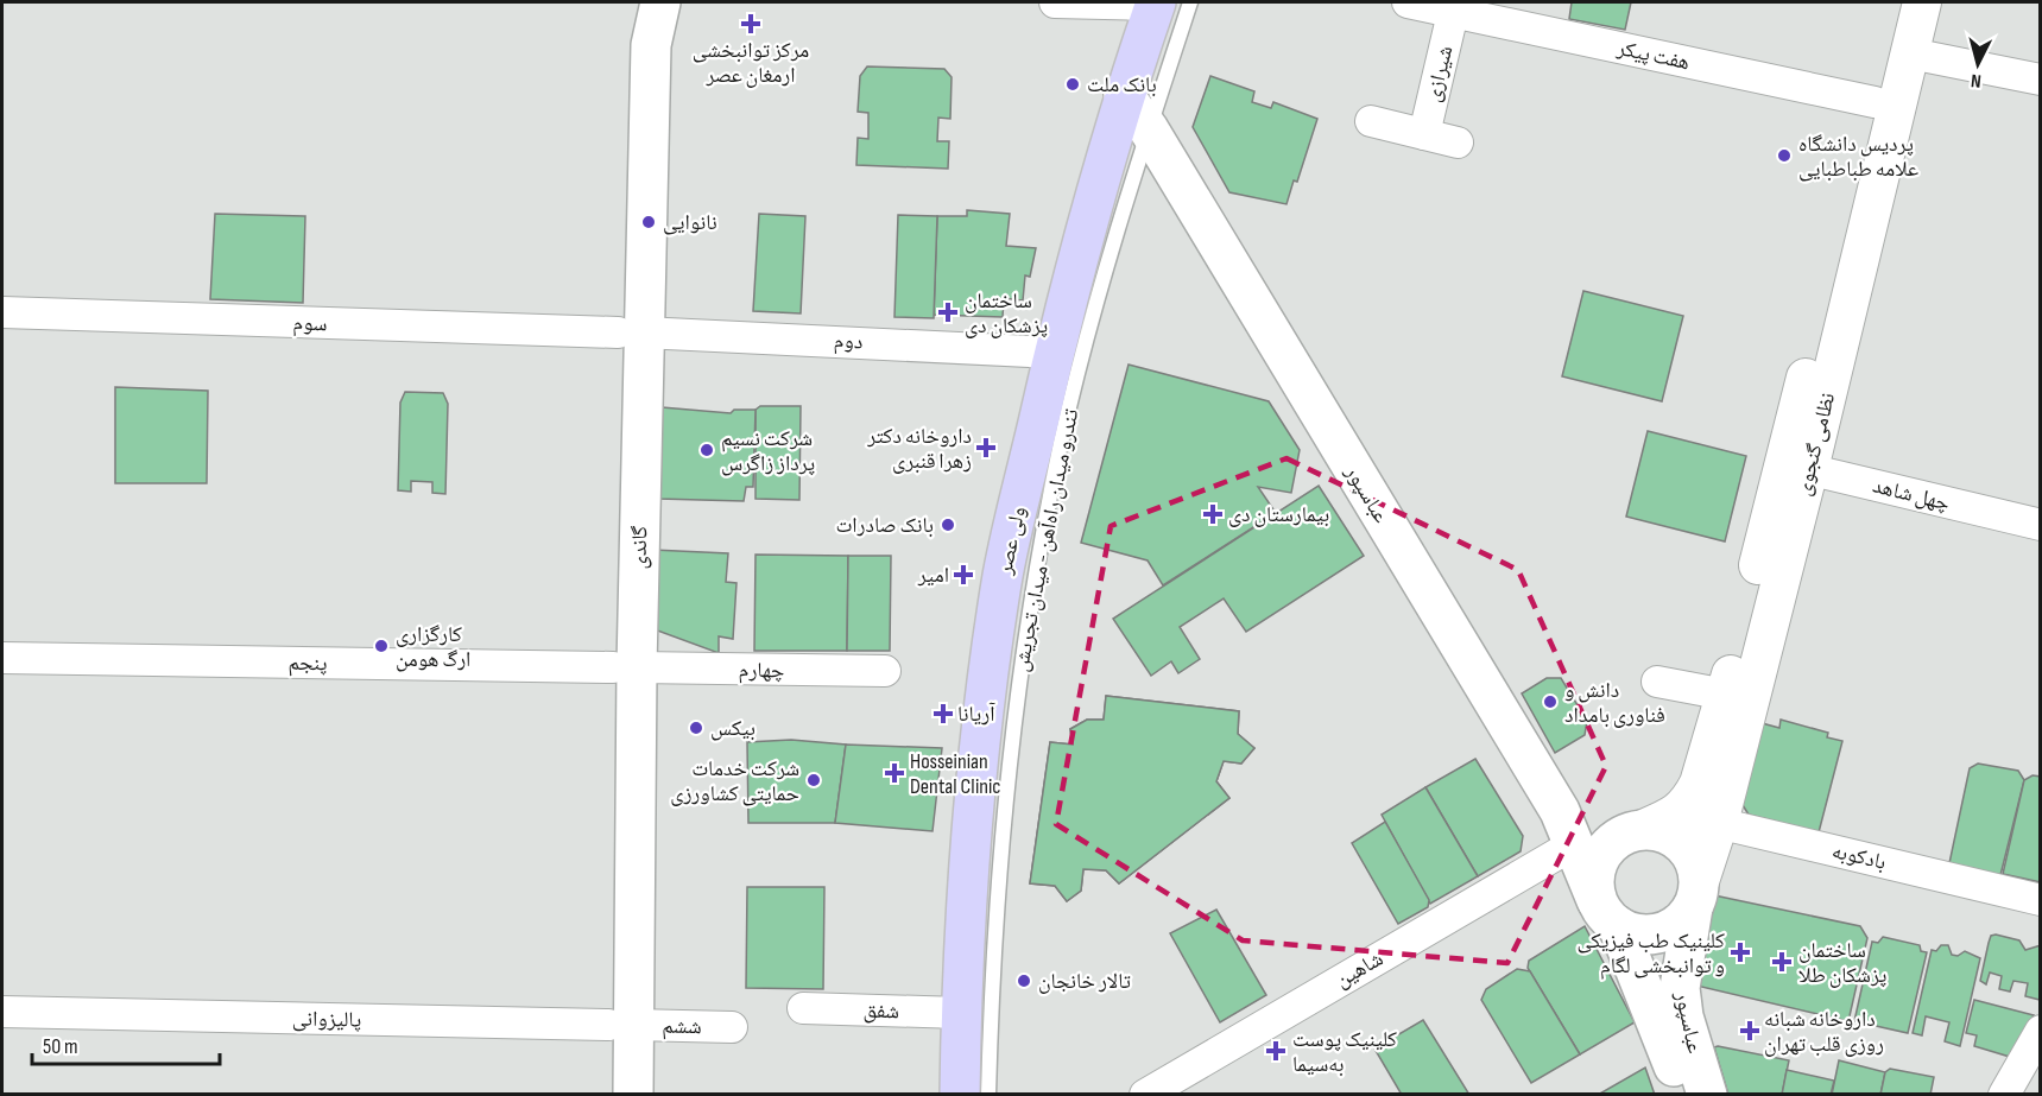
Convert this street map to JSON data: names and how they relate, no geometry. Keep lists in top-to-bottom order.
{
  "streets": {
    "main road": ["عباسپور", "ولی عصر", "گاندی"],
    "street": [
      "هفت پیکر",
      "شیرازی",
      "سوم",
      "دوم",
      "نظامی گنجوی",
      "چهل شاهد",
      "پنجم",
      "چهارم",
      "بادکوبه",
      "شاهین",
      "شفق",
      "پالیزوانی",
      "ششم"
    ],
    "lane": ["تندرو میدان راه‌آهن - میدان تجریش"]
  },
  "crossings": [
    ["هفت پیکر", "شیرازی"],
    ["هفت پیکر", "نظامی گنجوی"],
    ["سوم", "دوم"],
    ["سوم", "گاندی"],
    ["دوم", "ولی عصر"],
    ["دوم", "گاندی"],
    ["نظامی گنجوی", "عباسپور"],
    ["نظامی گنجوی", "چهل شاهد"],
    ["نظامی گنجوی", "بادکوبه"],
    ["عباسپور", "ولی عصر"],
    ["عباسپور", "تندرو میدان راه‌آهن - میدان تجریش"],
    ["عباسپور", "شاهین"],
    ["ولی عصر", "تندرو میدان راه‌آهن - میدان تجریش"],
    ["ولی عصر", "شفق"],
    ["گاندی", "پنجم"],
    ["گاندی", "چهارم"],
    ["گاندی", "پالیزوانی"],
    ["گاندی", "ششم"],
    ["پنجم", "چهارم"],
    ["پالیزوانی", "ششم"]
  ],
  "places": {
    "health": [
      "مرکز توانبخشی ارمغان عصر",
      "ساختمان پزشکان دی",
      "داروخانه دکتر زهرا قنبری",
      "بیمارستان دی",
      "امیر",
      "آریانا",
      "Hosseinian Dental Clinic",
      "کلینیک طب فیزیکی و توانبخشی لگام",
      "ساختمان پزشکان طلا",
      "داروخانه شبانه روزی قلب تهران",
      "کلینیک پوست به‌سیما"
    ],
    "other": [
      "بانک ملت",
      "پردیس دانشگاه علامه طباطبایی",
      "نانوایی",
      "شرکت نسیم پرداز زاگرس",
      "بانک صادرات",
      "کارگزاری ارگ هومن",
      "دانش و فناوری بامداد",
      "بیکس",
      "شرکت خدمات حمایتی کشاورزی",
      "تالار خانجان"
    ]
  },
  "scale_bar": "50 m",
  "north": "bottom"
}
